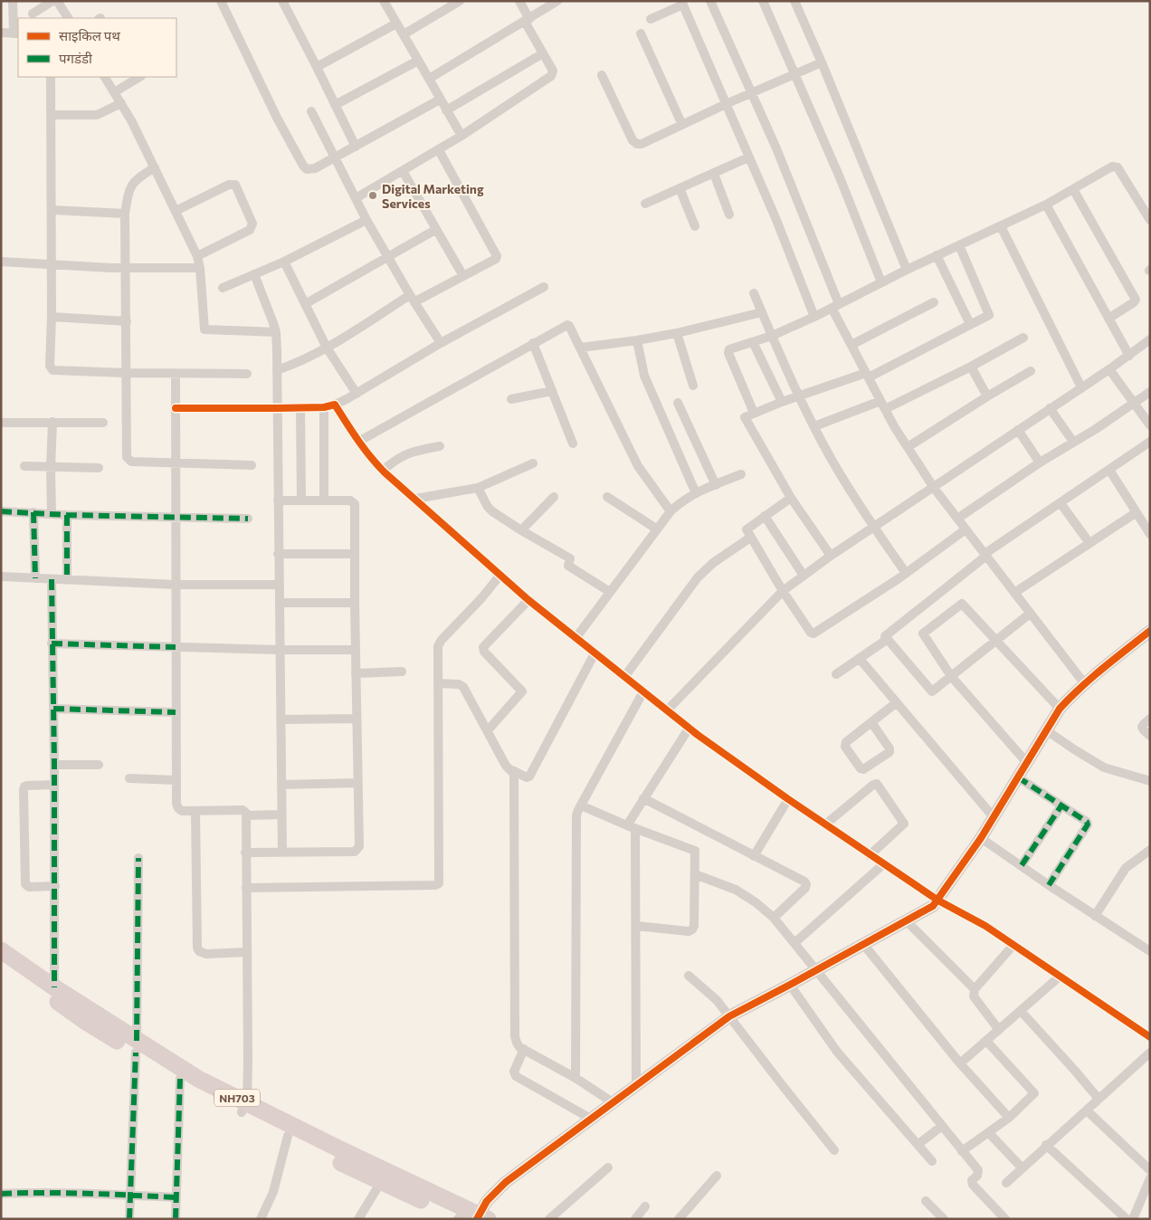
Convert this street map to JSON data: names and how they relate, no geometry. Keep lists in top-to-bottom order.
{
  "streets": {
    "highway": ["NH703"]
  },
  "places": ["Digital Marketing Services"],
  "legend": ["साइकिल पथ", "पगडंडी"]
}
